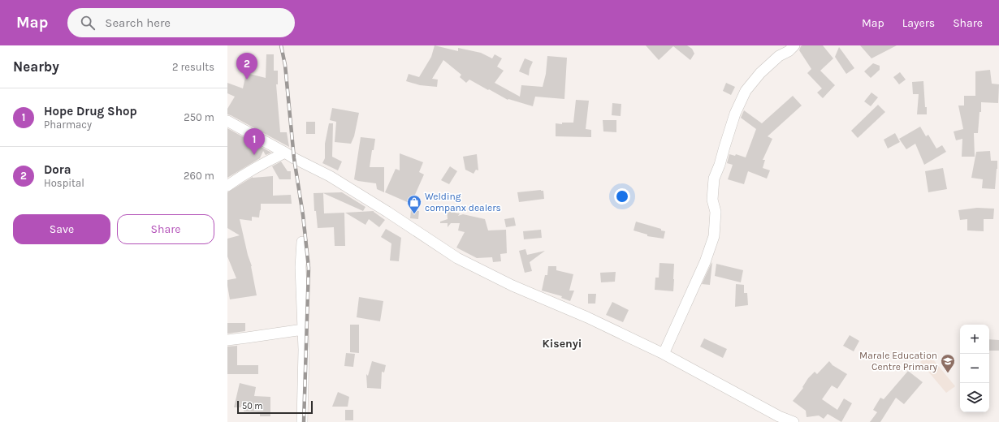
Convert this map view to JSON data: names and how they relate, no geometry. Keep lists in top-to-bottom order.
{
  "districts": ["Kisenyi"],
  "places": {
    "shop": ["Welding companx dealers"],
    "school or university": ["Marale Education Centre Primary"]
  },
  "scale_bar": "50 m",
  "page": {
    "header": "Map",
    "search": "Search here",
    "nav": ["Map", "Layers", "Share"],
    "heading": ["Nearby", "2 results"],
    "pins": ["2", "1"],
    "list": [
      {
        "mark": "1",
        "name": "Hope Drug Shop",
        "note": "Pharmacy",
        "value": "250 m"
      },
      {
        "mark": "2",
        "name": "Dora",
        "note": "Hospital",
        "value": "260 m"
      }
    ],
    "buttons": ["Save", "Share"],
    "map_buttons": ["+", "−"],
    "scale": "50 m"
  }
}
